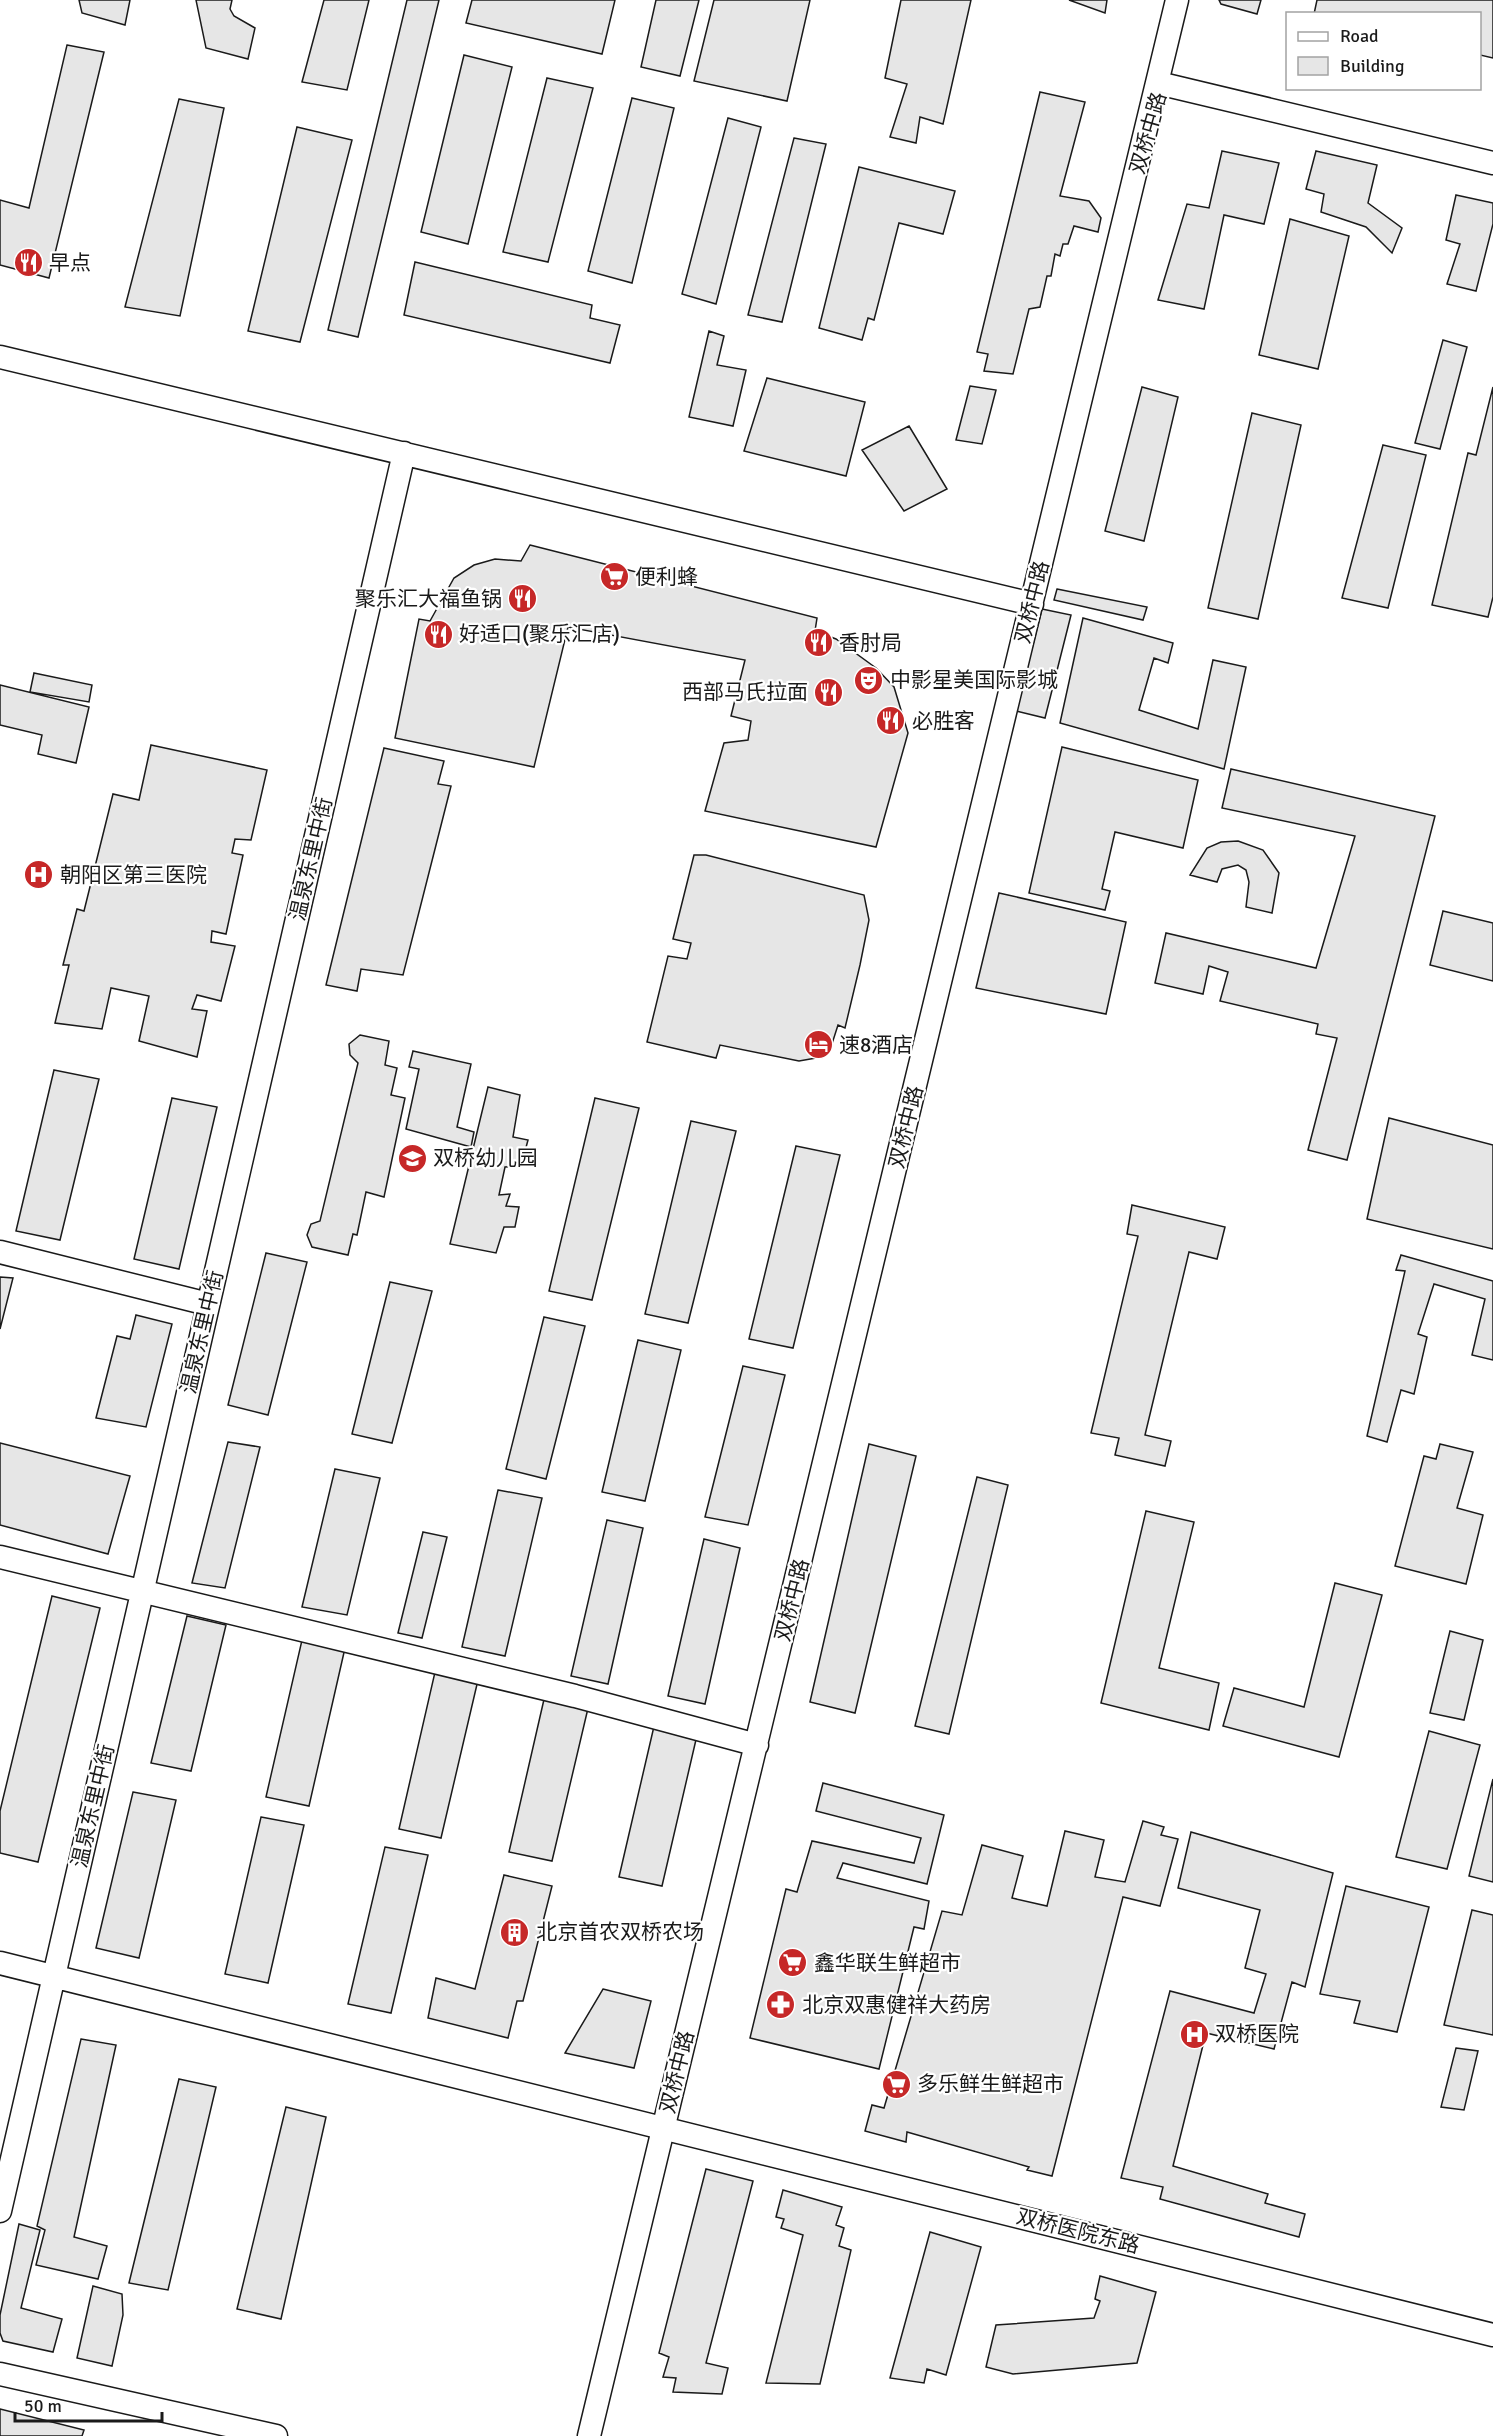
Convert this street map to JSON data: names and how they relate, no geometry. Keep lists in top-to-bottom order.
{
  "streets": {
    "street": ["双桥中路", "温泉东里中街", "双桥医院东路"]
  },
  "crossings": [
    ["双桥中路", "双桥医院东路"],
    ["温泉东里中街", "双桥医院东路"]
  ],
  "places": {
    "restaurant": [
      "早点",
      "聚乐汇大福鱼锅",
      "好适口(聚乐汇店)",
      "香肘局",
      "西部马氏拉面",
      "必胜客"
    ],
    "supermarket": ["便利蜂", "鑫华联生鲜超市", "多乐鲜生鲜超市"],
    "theatre": ["中影星美国际影城"],
    "hospital": ["朝阳区第三医院", "双桥医院"],
    "hotel": ["速8酒店"],
    "school or university": ["双桥幼儿园"],
    "building": ["北京首农双桥农场"],
    "pharmacy": ["北京双惠健祥大药房"]
  },
  "legend": ["Road", "Building"],
  "scale_bar": "50 m"
}
